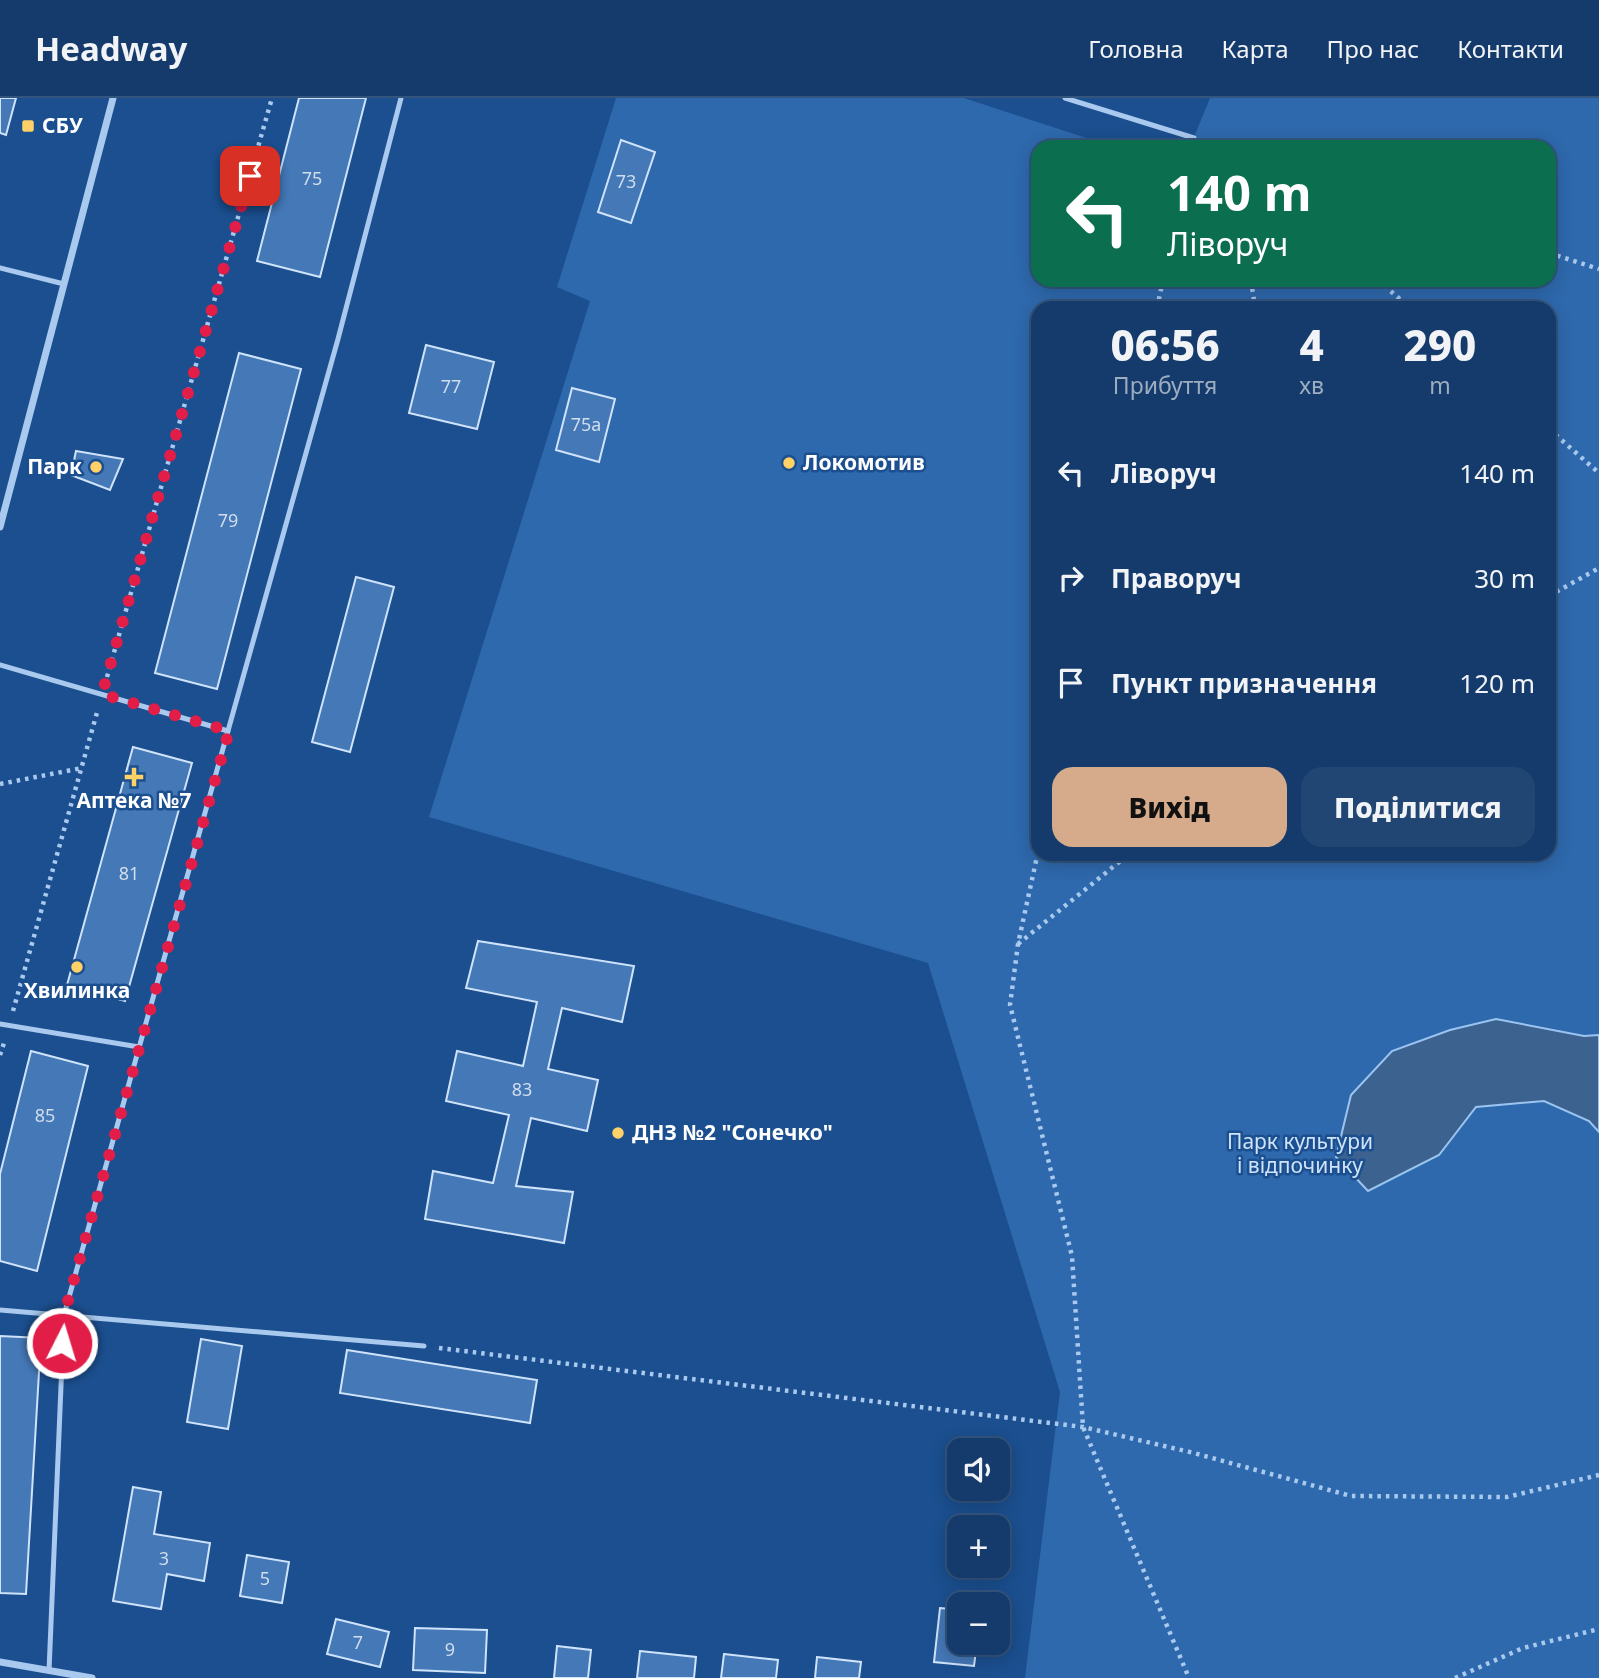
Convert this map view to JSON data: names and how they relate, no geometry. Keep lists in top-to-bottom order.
{
  "parks": ["Парк культури і відпочинку"],
  "places": {
    "transit": ["СБУ"],
    "other": [
      "Локомотив",
      "Парк",
      "Хвилинка",
      "ДНЗ №2 \"Сонечко\""
    ],
    "health": ["Аптека №7"]
  },
  "house_numbers": [
    "75",
    "73",
    "77",
    "75а",
    "79",
    "81",
    "83",
    "85",
    "3",
    "5",
    "7",
    "9"
  ],
  "page": {
    "header": "Headway",
    "nav": [
      "Головна",
      "Карта",
      "Про нас",
      "Контакти"
    ],
    "turn": ["140 m", "Ліворуч"],
    "eta": [
      "06:56",
      "Прибуття",
      "4",
      "хв",
      "290",
      "m"
    ],
    "list": [
      {
        "name": "Ліворуч",
        "value": "140 m"
      },
      {
        "name": "Праворуч",
        "value": "30 m"
      },
      {
        "name": "Пункт призначення",
        "value": "120 m"
      }
    ],
    "buttons": ["Вихід", "Поділитися"],
    "map_buttons": ["+", "−"]
  }
}
